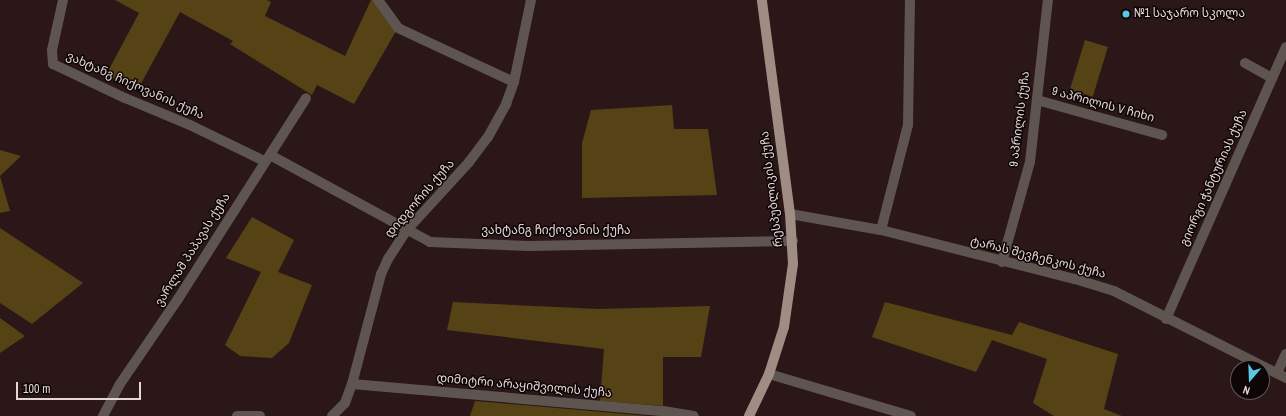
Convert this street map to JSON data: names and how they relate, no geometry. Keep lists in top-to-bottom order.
{
  "streets": {
    "main road": ["რესპუბლიკის ქუჩა"],
    "street": [
      "ვახტანგ ჩიქოვანის ქუჩა",
      "9 აპრილის V ჩიხი",
      "9 აპრილის ქუჩა",
      "გიორგი ჭანტურიას ქუჩა",
      "დიდგორის ქუჩა",
      "ვარლამ პაპავას ქუჩა",
      "ტარას შევჩენკოს ქუჩა",
      "დიმიტრი არაყიშვილის ქუჩა"
    ]
  },
  "crossings": [
    ["ვახტანგ ჩიქოვანის ქუჩა", "რესპუბლიკის ქუჩა"],
    ["ვახტანგ ჩიქოვანის ქუჩა", "დიდგორის ქუჩა"],
    ["ვახტანგ ჩიქოვანის ქუჩა", "ვარლამ პაპავას ქუჩა"],
    ["9 აპრილის V ჩიხი", "9 აპრილის ქუჩა"],
    ["9 აპრილის ქუჩა", "ტარას შევჩენკოს ქუჩა"],
    ["გიორგი ჭანტურიას ქუჩა", "ტარას შევჩენკოს ქუჩა"],
    ["რესპუბლიკის ქუჩა", "ტარას შევჩენკოს ქუჩა"],
    ["დიდგორის ქუჩა", "დიმიტრი არაყიშვილის ქუჩა"]
  ],
  "places": ["№1 საჯარო სკოლა"],
  "scale_bar": "100 m",
  "north": "bottom"
}
